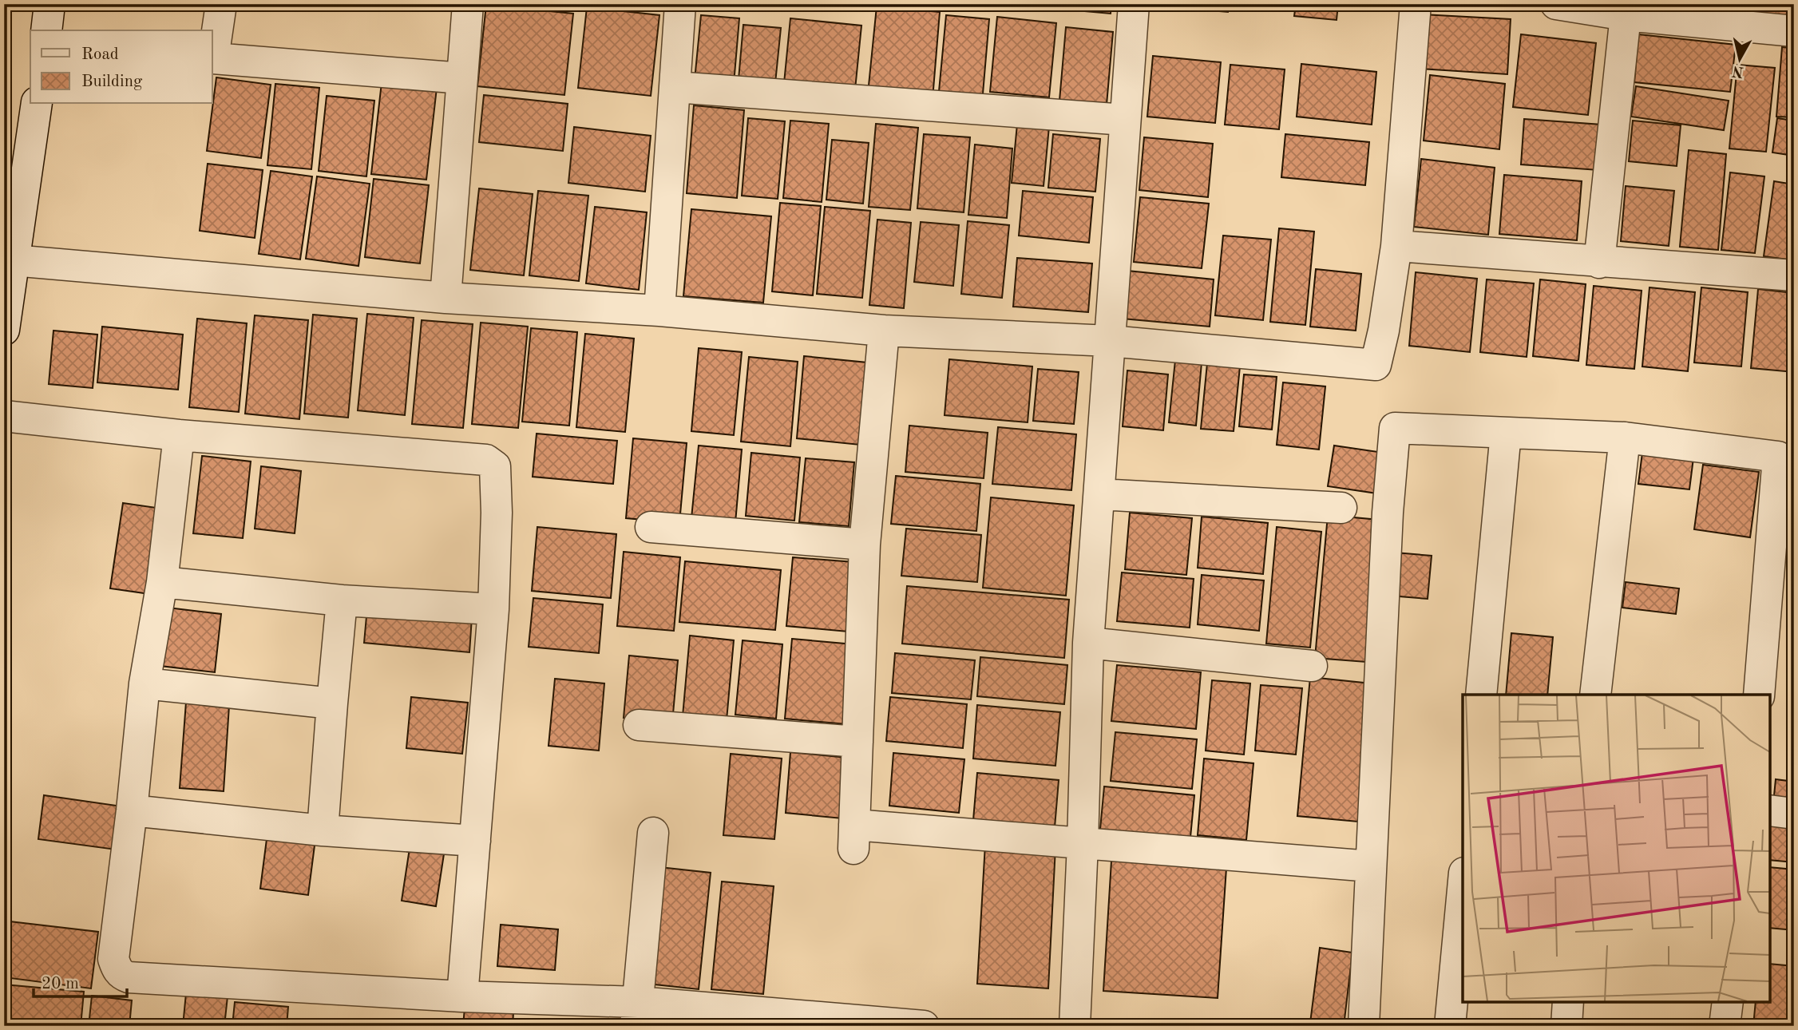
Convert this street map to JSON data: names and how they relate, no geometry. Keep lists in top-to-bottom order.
{
  "legend": ["Road", "Building"],
  "scale_bar": "20 m",
  "north": "bottom"
}
